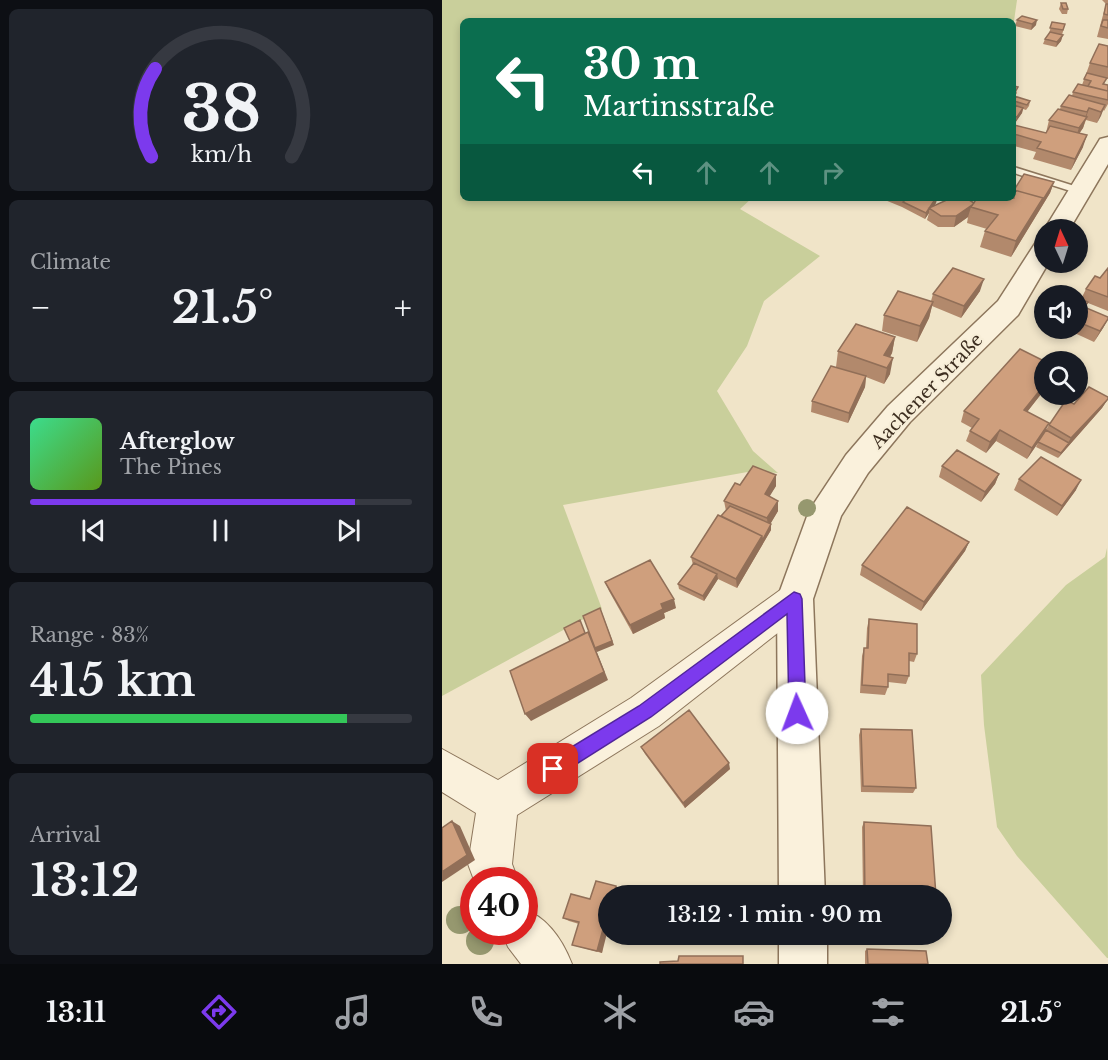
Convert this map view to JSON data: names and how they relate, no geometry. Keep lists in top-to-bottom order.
{
  "streets": {
    "street": ["Aachener Straße"]
  },
  "north": "top",
  "page": {
    "turn": ["30 m", "Martinsstraße"],
    "tile": [
      "Climate",
      ["Range · 83%", "415 km"],
      ["Arrival", "13:12"]
    ],
    "heat": ["−", "21.5°", "+"],
    "song": ["Afterglow", "The Pines"],
    "limit": "40",
    "trip": "13:12 · 1 min · 90 m",
    "tabs": ["13:11", "21.5°"],
    "gauge": ["38", "km/h"]
  }
}
